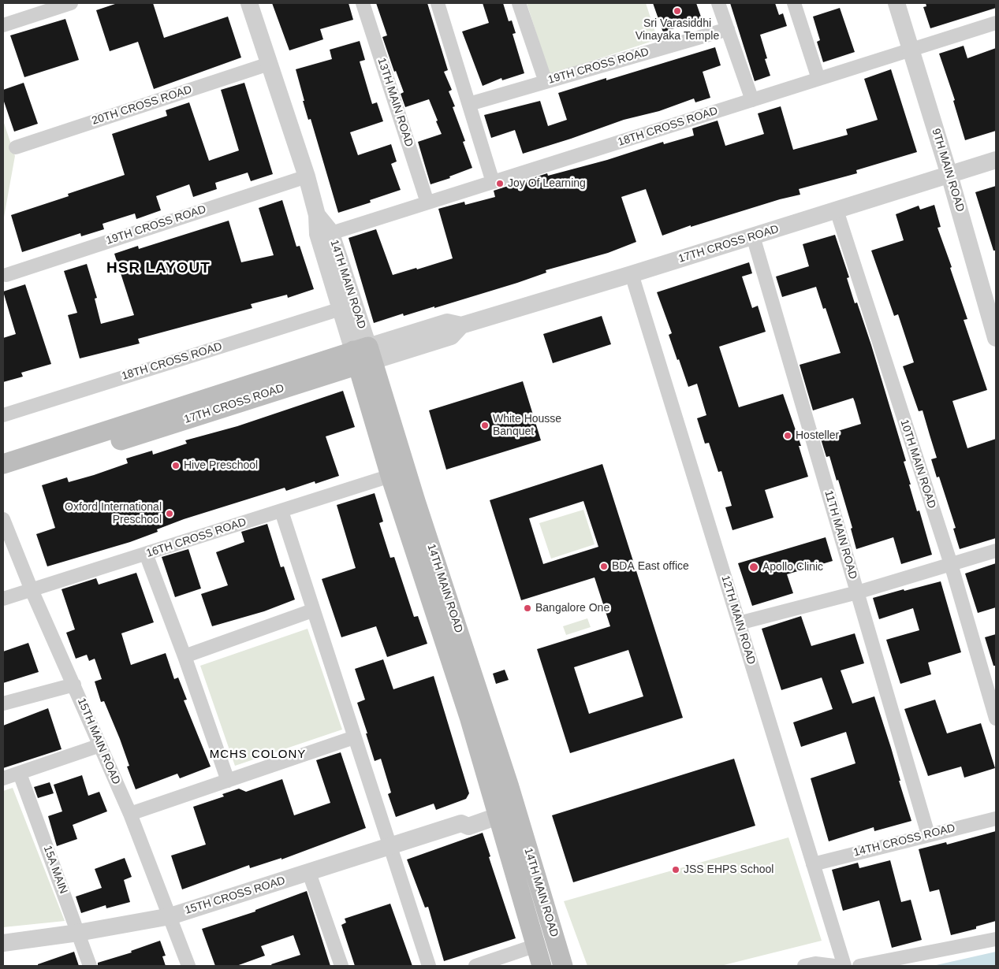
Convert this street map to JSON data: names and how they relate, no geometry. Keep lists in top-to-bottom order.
{
  "streets": {
    "main road": ["17TH CROSS ROAD", "14TH MAIN ROAD"],
    "street": [
      "19TH CROSS ROAD",
      "13TH MAIN ROAD",
      "20TH CROSS ROAD",
      "18TH CROSS ROAD",
      "9TH MAIN ROAD",
      "10TH MAIN ROAD",
      "11TH MAIN ROAD",
      "16TH CROSS ROAD",
      "12TH MAIN ROAD",
      "15TH MAIN ROAD",
      "14TH CROSS ROAD",
      "15A MAIN",
      "15TH CROSS ROAD"
    ]
  },
  "crossings": [
    ["19TH CROSS ROAD", "14TH MAIN ROAD"],
    ["13TH MAIN ROAD", "18TH CROSS ROAD"],
    ["20TH CROSS ROAD", "14TH MAIN ROAD"],
    ["18TH CROSS ROAD", "9TH MAIN ROAD"],
    ["18TH CROSS ROAD", "14TH MAIN ROAD"],
    ["9TH MAIN ROAD", "17TH CROSS ROAD"],
    ["17TH CROSS ROAD", "14TH MAIN ROAD"],
    ["17TH CROSS ROAD", "10TH MAIN ROAD"],
    ["17TH CROSS ROAD", "11TH MAIN ROAD"],
    ["17TH CROSS ROAD", "12TH MAIN ROAD"],
    ["14TH MAIN ROAD", "16TH CROSS ROAD"],
    ["14TH MAIN ROAD", "15TH CROSS ROAD"],
    ["11TH MAIN ROAD", "14TH CROSS ROAD"],
    ["16TH CROSS ROAD", "15TH MAIN ROAD"],
    ["12TH MAIN ROAD", "14TH CROSS ROAD"],
    ["15TH MAIN ROAD", "15TH CROSS ROAD"],
    ["15A MAIN", "15TH CROSS ROAD"]
  ],
  "districts": ["HSR LAYOUT", "MCHS COLONY"],
  "places": [
    "Sri Varasiddhi Vinayaka Temple",
    "Joy Of Learning",
    "White Housse Banquet",
    "Hosteller",
    "Hive Preschool",
    "Oxford International Preschool",
    "BDA East office",
    "Apollo Clinic",
    "Bangalore One",
    "JSS EHPS School"
  ]
}
